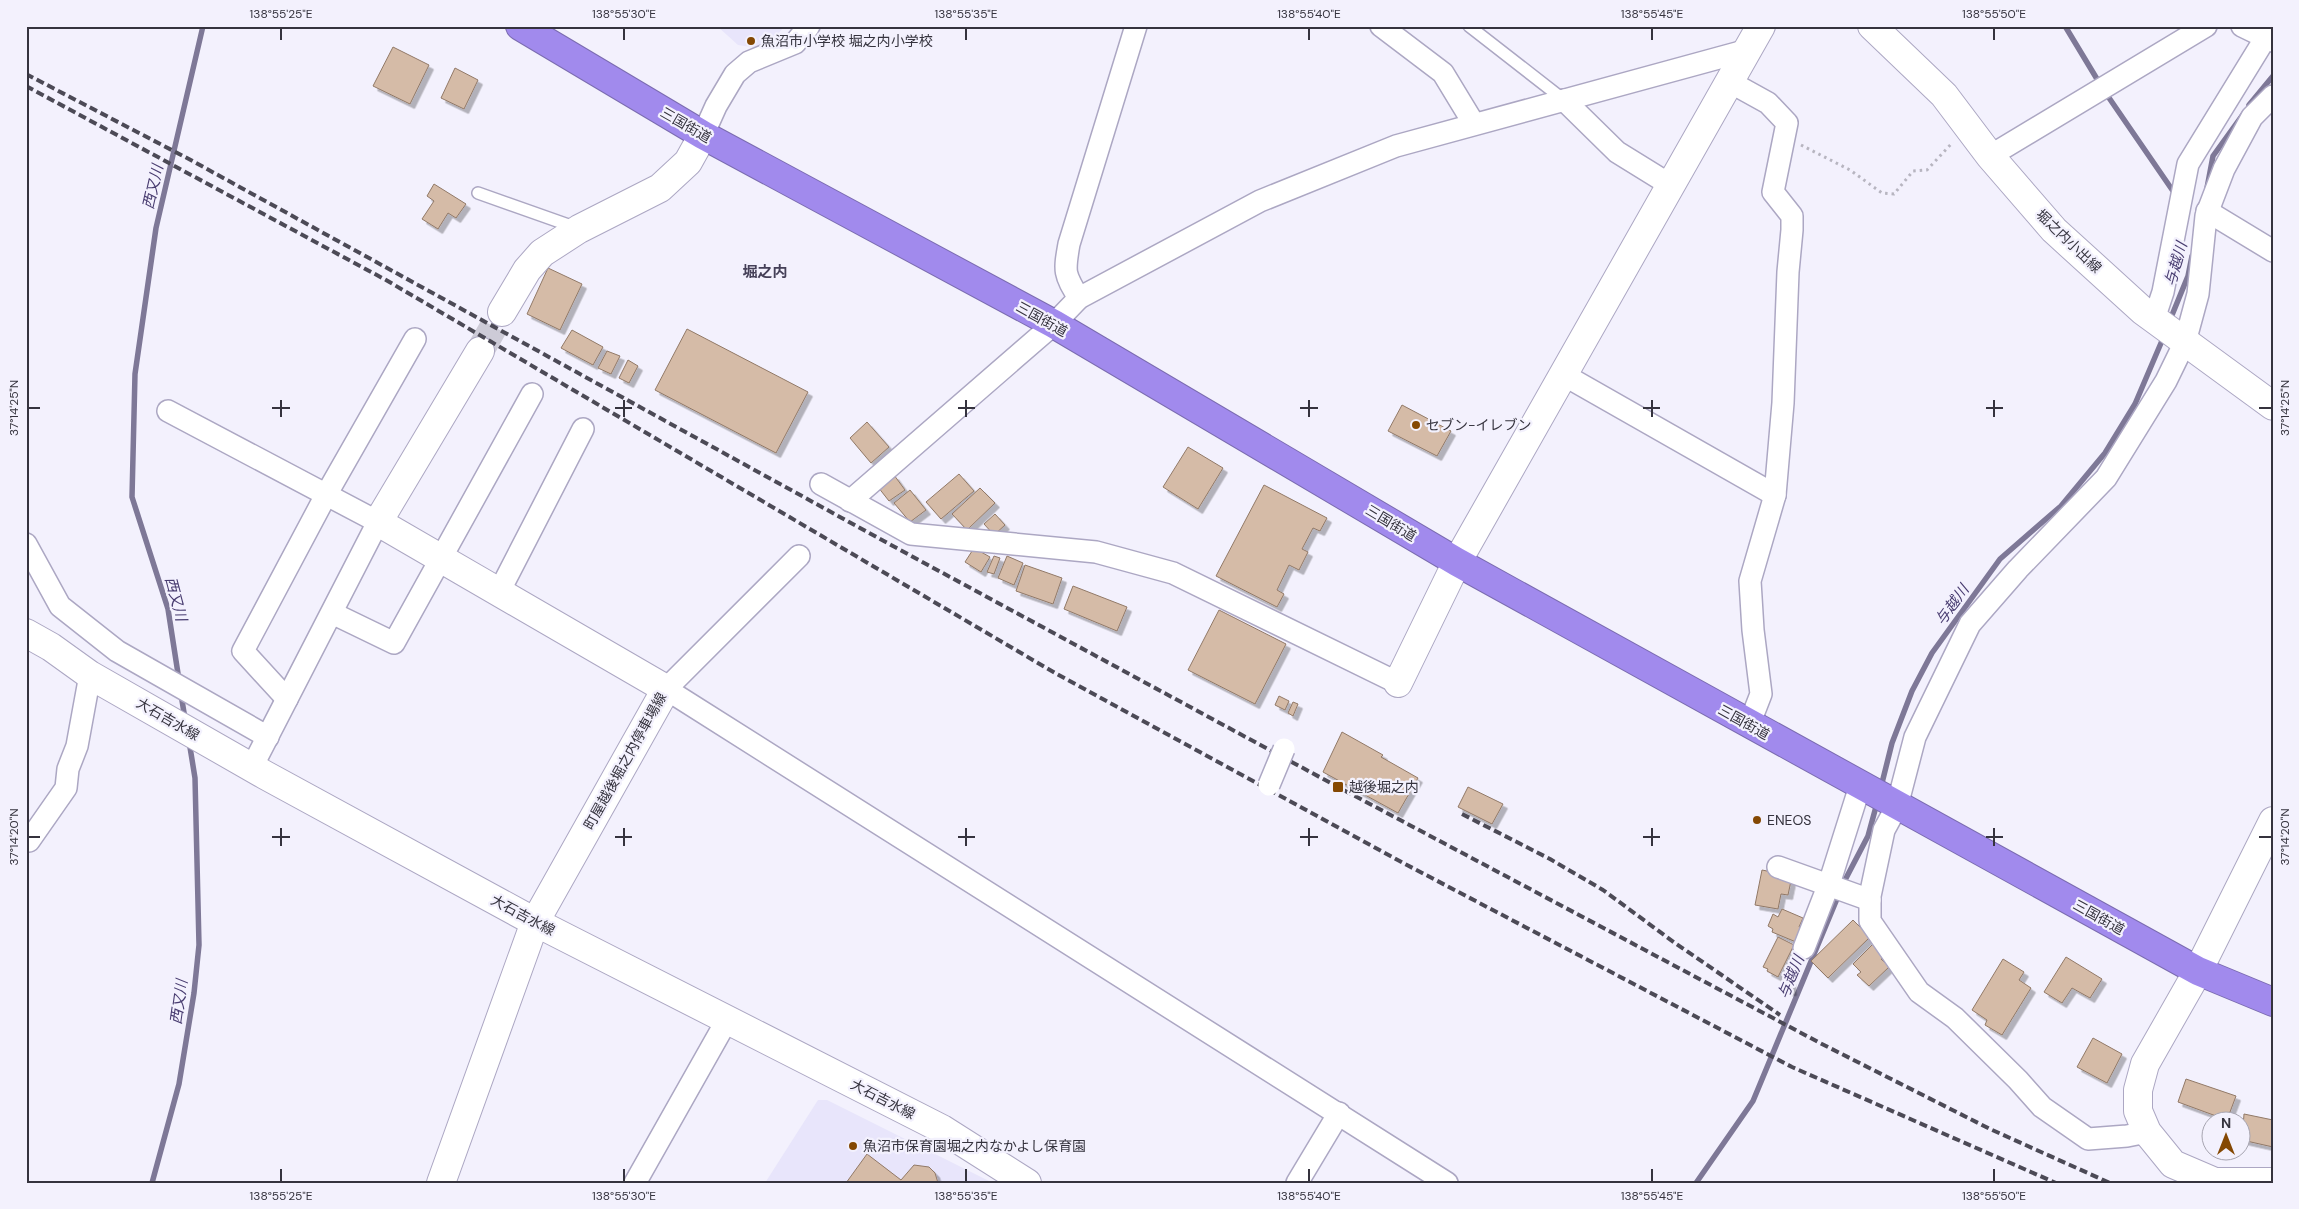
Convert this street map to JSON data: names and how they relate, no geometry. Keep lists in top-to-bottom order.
{
  "streets": {
    "highway": ["三国街道"],
    "main road": ["堀之内小出線", "大石吉水線", "町屋越後堀之内停車場線"]
  },
  "crossings": [
    ["大石吉水線", "町屋越後堀之内停車場線"]
  ],
  "districts": ["堀之内"],
  "water": ["西又川", "与越川"],
  "places": {
    "other": [
      "魚沼市小学校 堀之内小学校",
      "セブン-イレブン",
      "ENEOS",
      "魚沼市保育園堀之内なかよし保育園"
    ],
    "transit": ["越後堀之内"]
  },
  "north": "top",
  "coordinates": [
    "138°55'25\"E",
    "138°55'30\"E",
    "138°55'35\"E",
    "138°55'40\"E",
    "138°55'45\"E",
    "138°55'50\"E",
    "37°14'25\"N",
    "37°14'20\"N"
  ]
}
